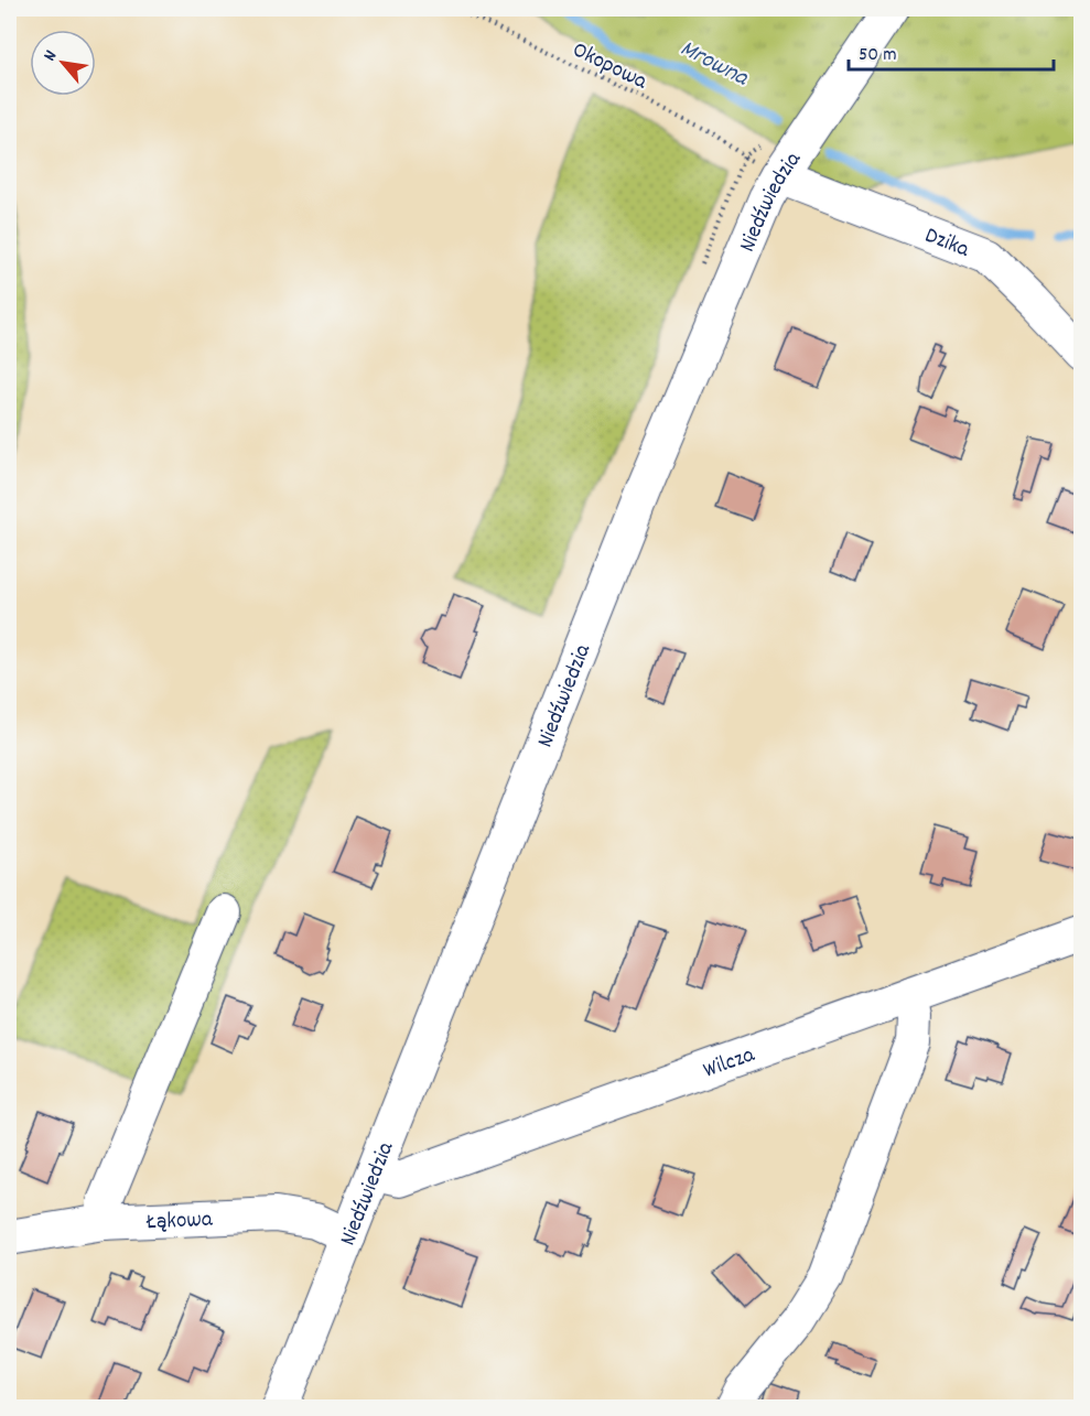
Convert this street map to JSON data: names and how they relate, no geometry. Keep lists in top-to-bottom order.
{
  "streets": {
    "street": [
      "Niedźwiedzia",
      "Dzika",
      "Wilcza",
      "Łąkowa"
    ],
    "path": ["Okopowa"]
  },
  "crossings": [
    ["Niedźwiedzia", "Dzika"],
    ["Niedźwiedzia", "Wilcza"],
    ["Niedźwiedzia", "Łąkowa"]
  ],
  "water": ["Mrowna"],
  "scale_bar": "50 m",
  "north": "top left"
}
